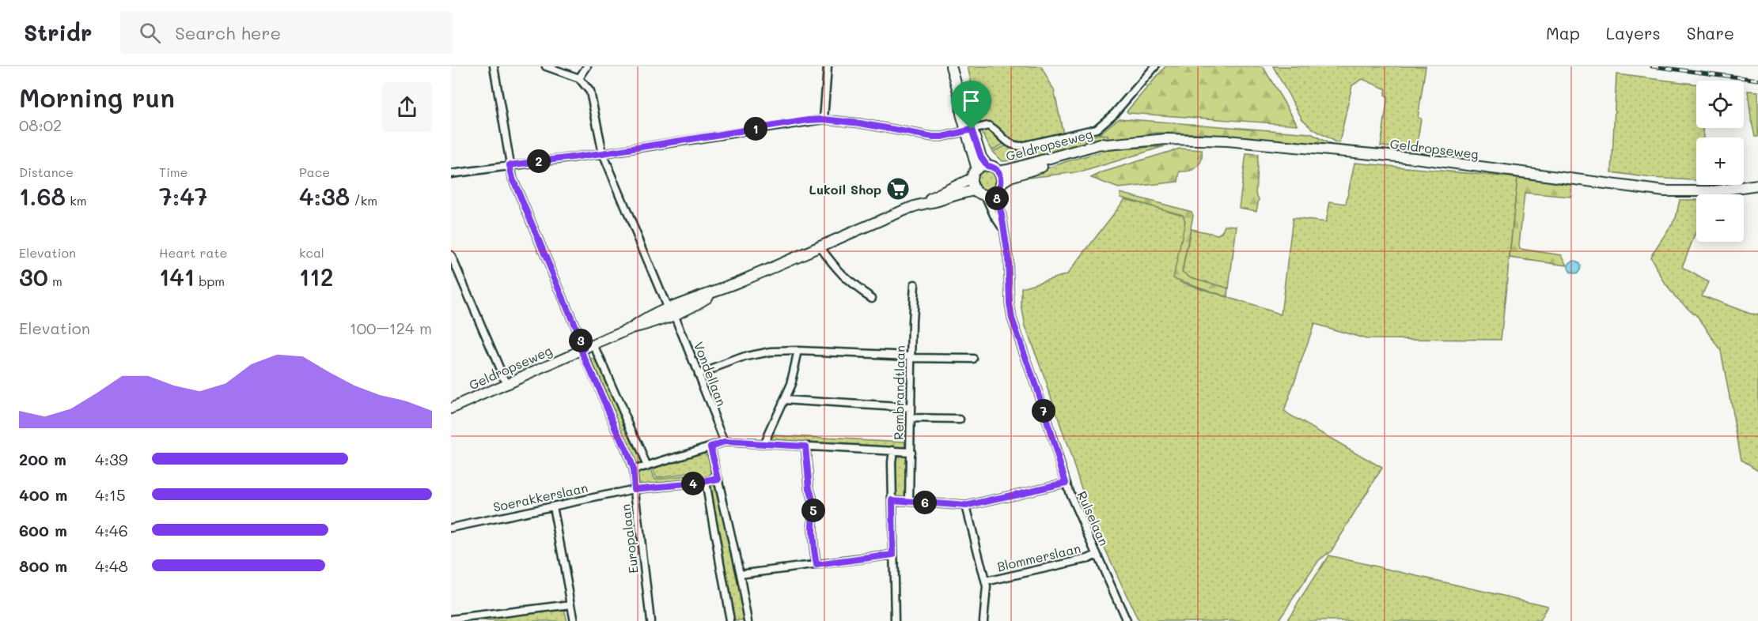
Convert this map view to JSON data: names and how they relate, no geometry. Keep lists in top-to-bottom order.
{
  "streets": {
    "main road": ["Geldropseweg"],
    "street": [
      "Vondellaan",
      "Rembrandtlaan",
      "Soerakkerslaan",
      "Rulselaan",
      "Europalaan",
      "Blommerslaan"
    ]
  },
  "crossings": [
    ["Geldropseweg", "Vondellaan"],
    ["Geldropseweg", "Rulselaan"],
    ["Geldropseweg", "Europalaan"],
    ["Soerakkerslaan", "Europalaan"],
    ["Rulselaan", "Blommerslaan"]
  ],
  "places": {
    "supermarket": ["Lukoil Shop"]
  },
  "page": {
    "header": "Stridr",
    "search": "Search here",
    "nav": ["Map", "Layers", "Share"],
    "heading": ["Morning run", "08:02"],
    "map_buttons": ["+", "−"],
    "pins": [
      "1",
      "2",
      "8",
      "3",
      "7",
      "4",
      "6",
      "5"
    ],
    "stats": [
      ["Distance", "1.68 km"],
      ["Time", "7:47"],
      ["Pace", "4:38 /km"],
      ["Elevation", "30 m"],
      ["Heart rate", "141 bpm"],
      ["kcal", "112"]
    ],
    "chart": ["Elevation", "100–124 m"],
    "list": [
      {
        "name": "200 m",
        "note": "4:39"
      },
      {
        "name": "400 m",
        "note": "4:15"
      },
      {
        "name": "600 m",
        "note": "4:46"
      },
      {
        "name": "800 m",
        "note": "4:48"
      }
    ]
  }
}
